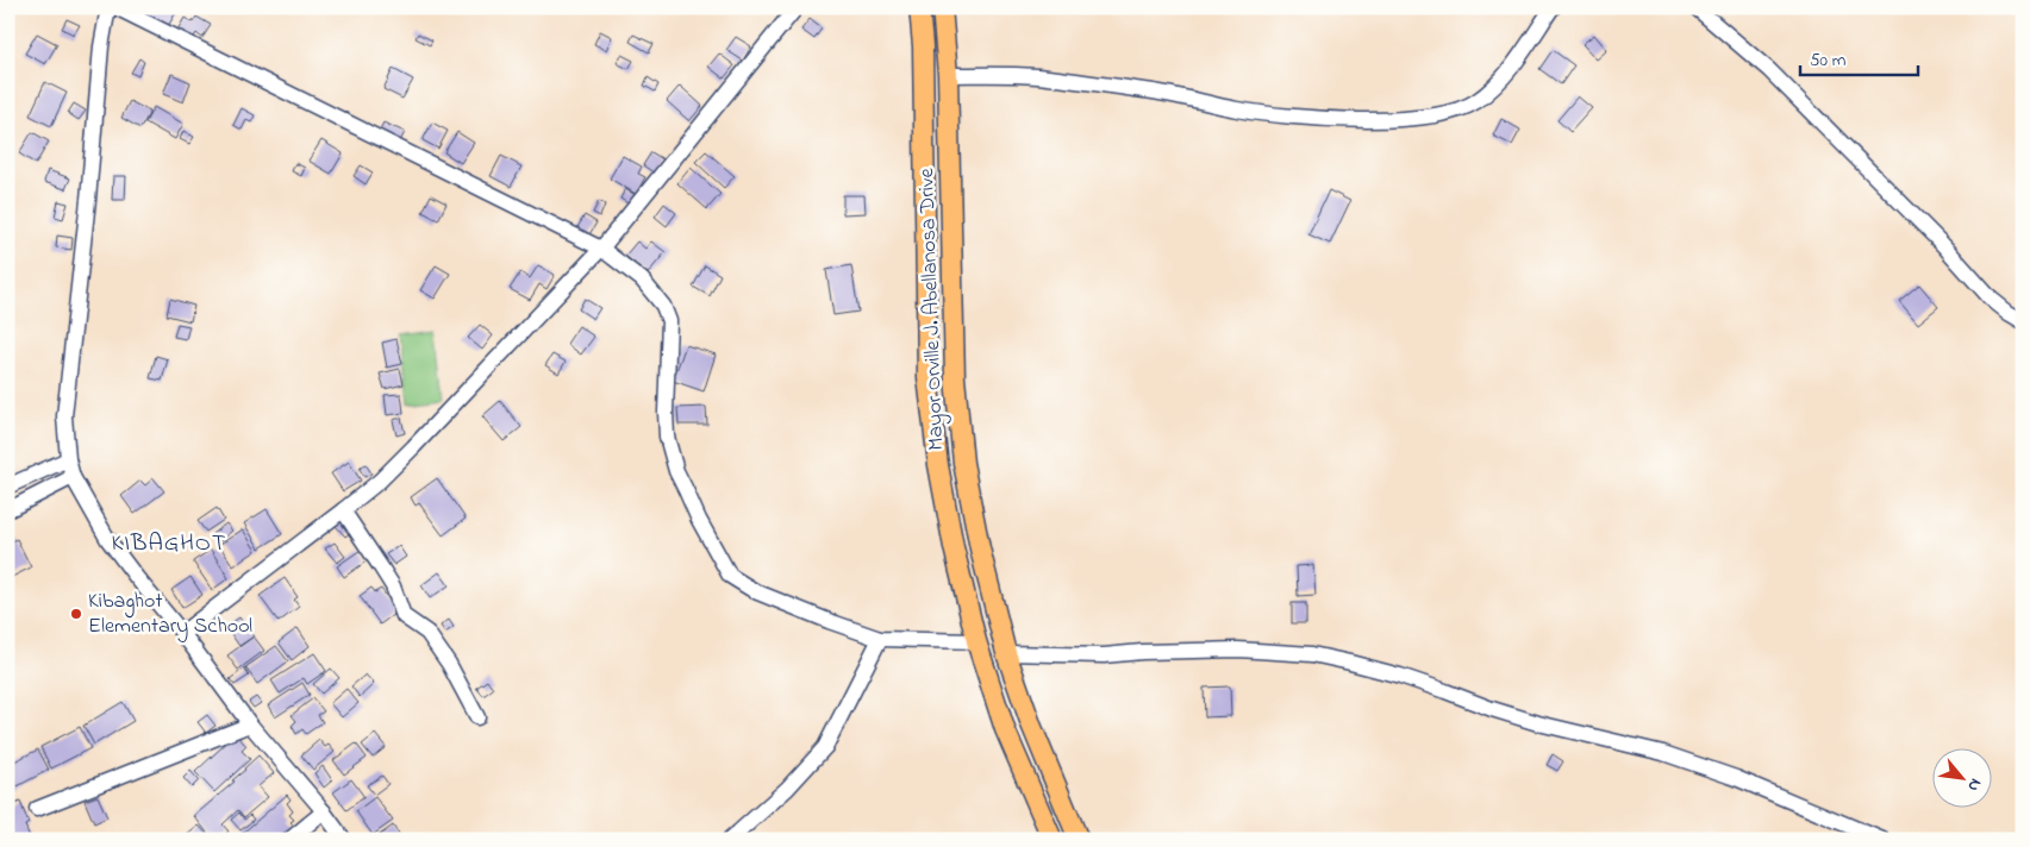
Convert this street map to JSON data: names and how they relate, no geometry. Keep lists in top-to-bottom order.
{
  "streets": {
    "main road": ["Mayor Orville J. Abellanosa Drive"]
  },
  "districts": ["KIBAGHOT"],
  "places": ["Kibaghot Elementary School"],
  "scale_bar": "50 m",
  "north": "bottom right"
}
